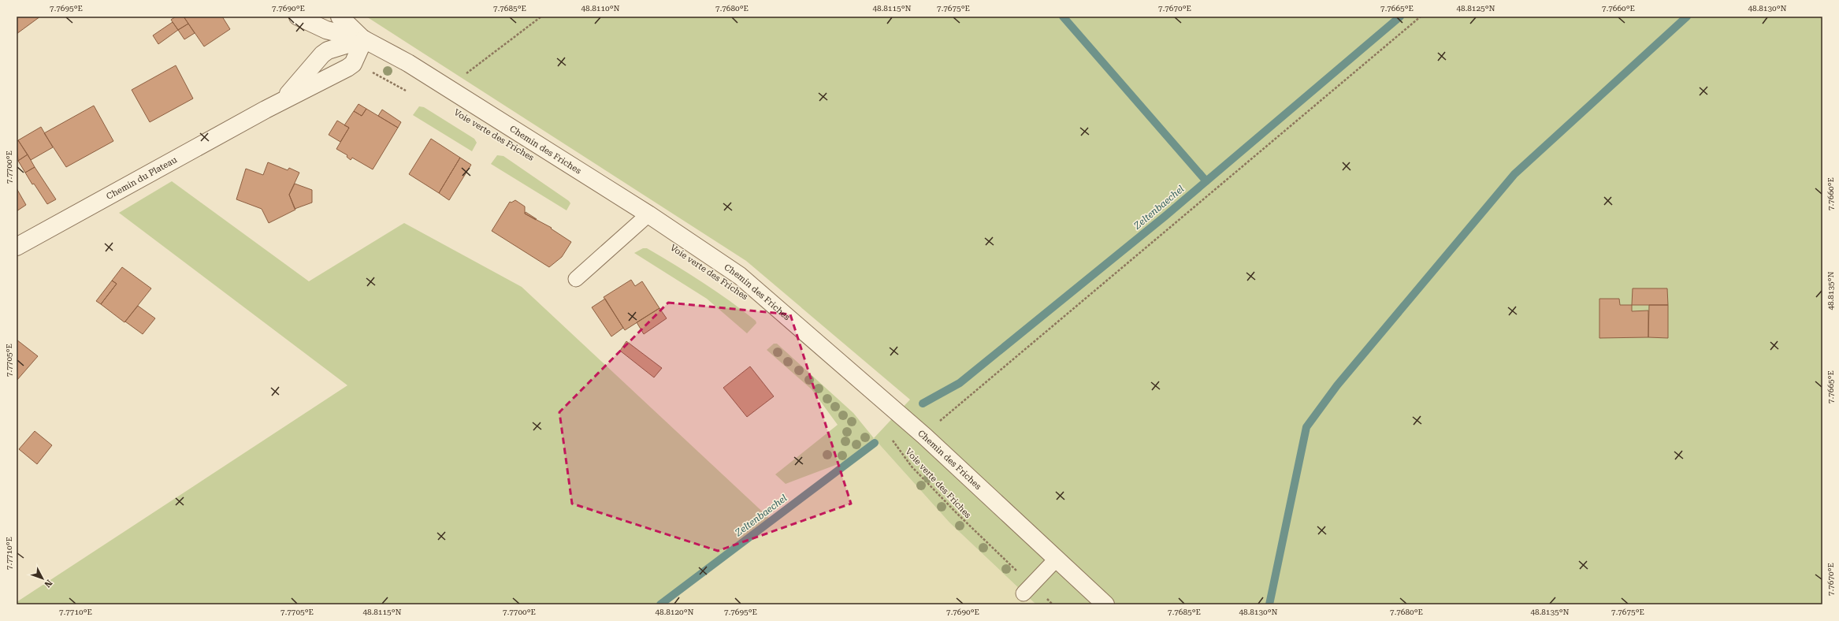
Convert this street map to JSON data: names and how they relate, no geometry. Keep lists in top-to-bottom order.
{
  "streets": {
    "street": ["Chemin des Friches", "Chemin du Plateau"],
    "path": ["Voie verte des Friches"]
  },
  "crossings": [
    ["Chemin des Friches", "Chemin du Plateau"]
  ],
  "water": ["Zeltenbaechel"],
  "north": "bottom right",
  "coordinates": [
    "7.7695°E",
    "7.7690°E",
    "7.7685°E",
    "48.8110°N",
    "7.7680°E",
    "48.8115°N",
    "7.7675°E",
    "7.7670°E",
    "7.7665°E",
    "48.8125°N",
    "7.7660°E",
    "48.8130°N",
    "7.7700°E",
    "48.8135°N",
    "7.7705°E",
    "7.7710°E",
    "48.8120°N"
  ]
}
